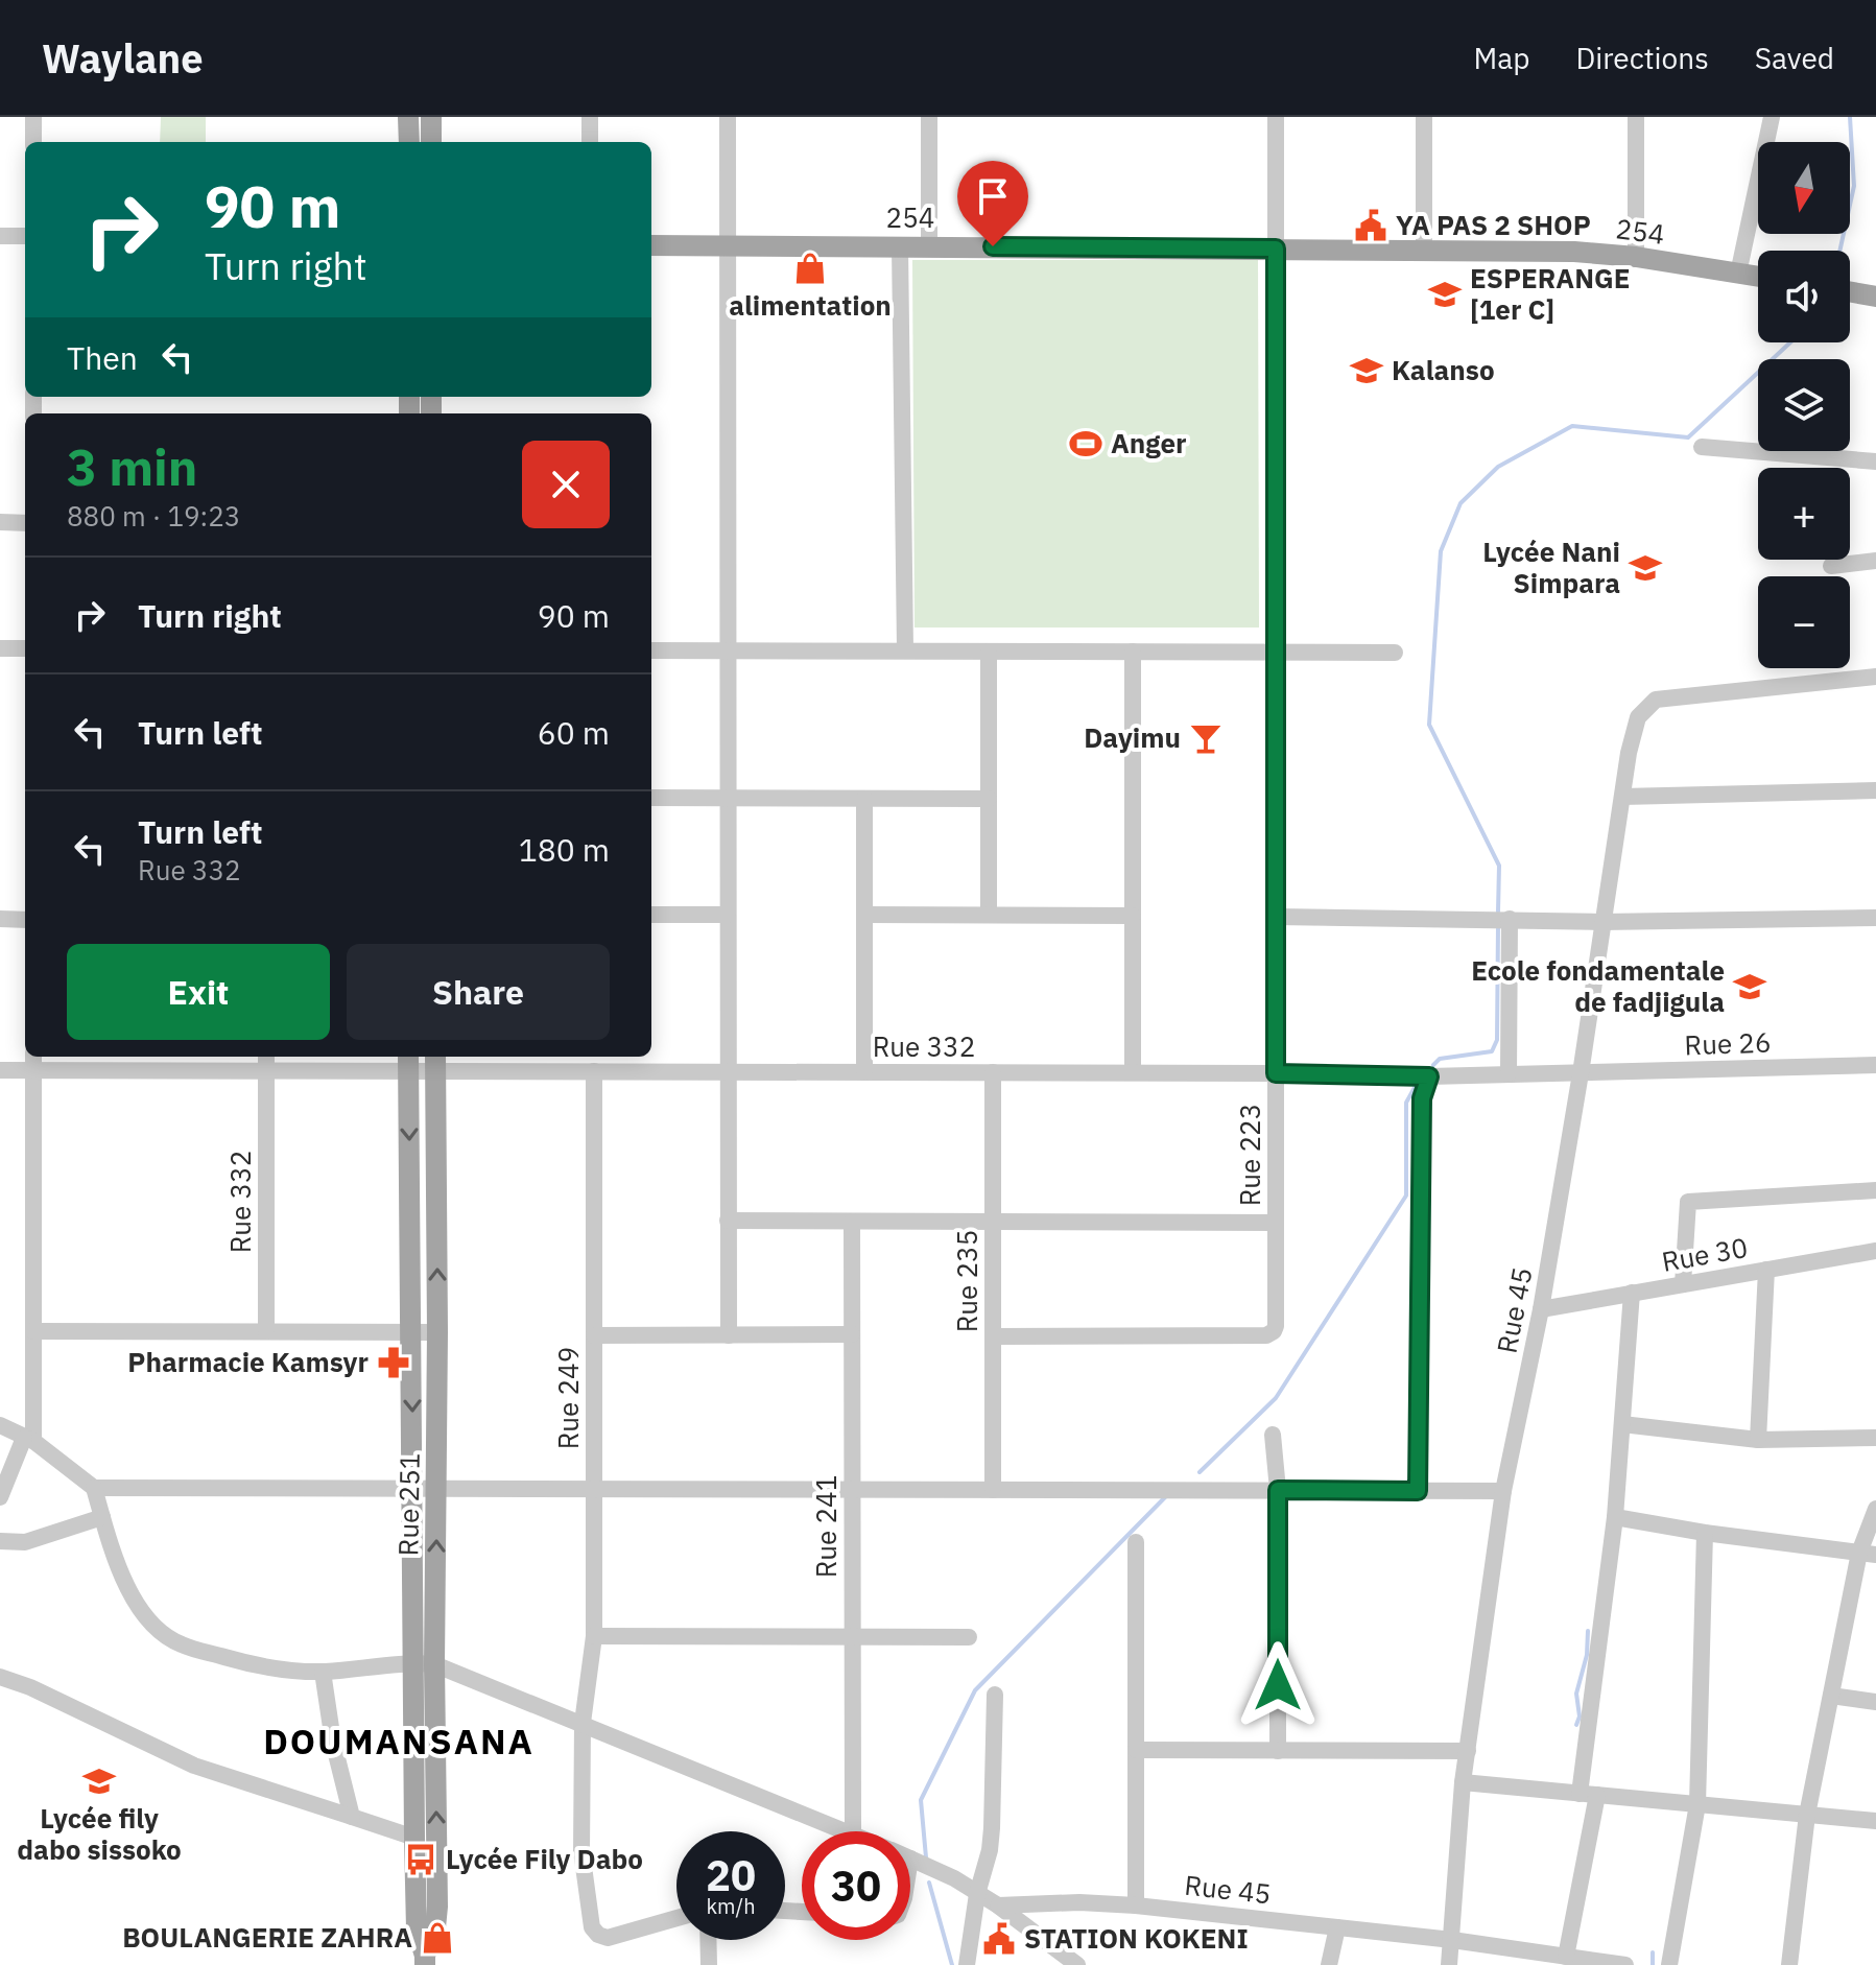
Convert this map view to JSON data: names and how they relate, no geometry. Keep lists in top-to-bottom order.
{
  "streets": {
    "main road": ["254", "Rue 251"],
    "street": [
      "Rue 26",
      "Rue 332",
      "Rue 223",
      "Rue 30",
      "Rue 235",
      "Rue 45",
      "Rue 249",
      "Rue 241"
    ]
  },
  "crossings": [
    ["254", "Rue 223"],
    ["Rue 26", "Rue 332"],
    ["Rue 26", "Rue 45"],
    ["Rue 332", "Rue 223"],
    ["Rue 332", "Rue 235"],
    ["Rue 332", "Rue 45"],
    ["Rue 332", "Rue 249"],
    ["Rue 332", "Rue 251"],
    ["Rue 223", "Rue 235"],
    ["Rue 30", "Rue 45"]
  ],
  "districts": ["DOUMANSANA"],
  "places": {
    "public building": ["YA PAS 2 SHOP", "STATION KOKENI"],
    "shop": ["alimentation", "BOULANGERIE ZAHRA"],
    "school or university": [
      "ESPERANGE [1er C]",
      "Kalanso",
      "Lycée Nani Simpara",
      "Ecole fondamentale de fadjigula",
      "Lycée fily dabo sissoko"
    ],
    "sports": ["Anger"],
    "bar": ["Dayimu"],
    "pharmacy": ["Pharmacie Kamsyr"],
    "bus stop": ["Lycée Fily Dabo"]
  },
  "north": "bottom",
  "page": {
    "header": "Waylane",
    "nav": ["Map", "Directions", "Saved"],
    "map_buttons": ["+", "−"],
    "turn": ["90 m", "Turn right"],
    "then": "Then",
    "heading": ["3 min", "880 m · 19:23"],
    "list": [
      {
        "name": "Turn right",
        "value": "90 m"
      },
      {
        "name": "Turn left",
        "value": "60 m"
      },
      {
        "name": "Turn left",
        "note": "Rue 332",
        "value": "180 m"
      }
    ],
    "buttons": ["Exit", "Share"],
    "speed": "20 km/h",
    "limit": "30"
  }
}
